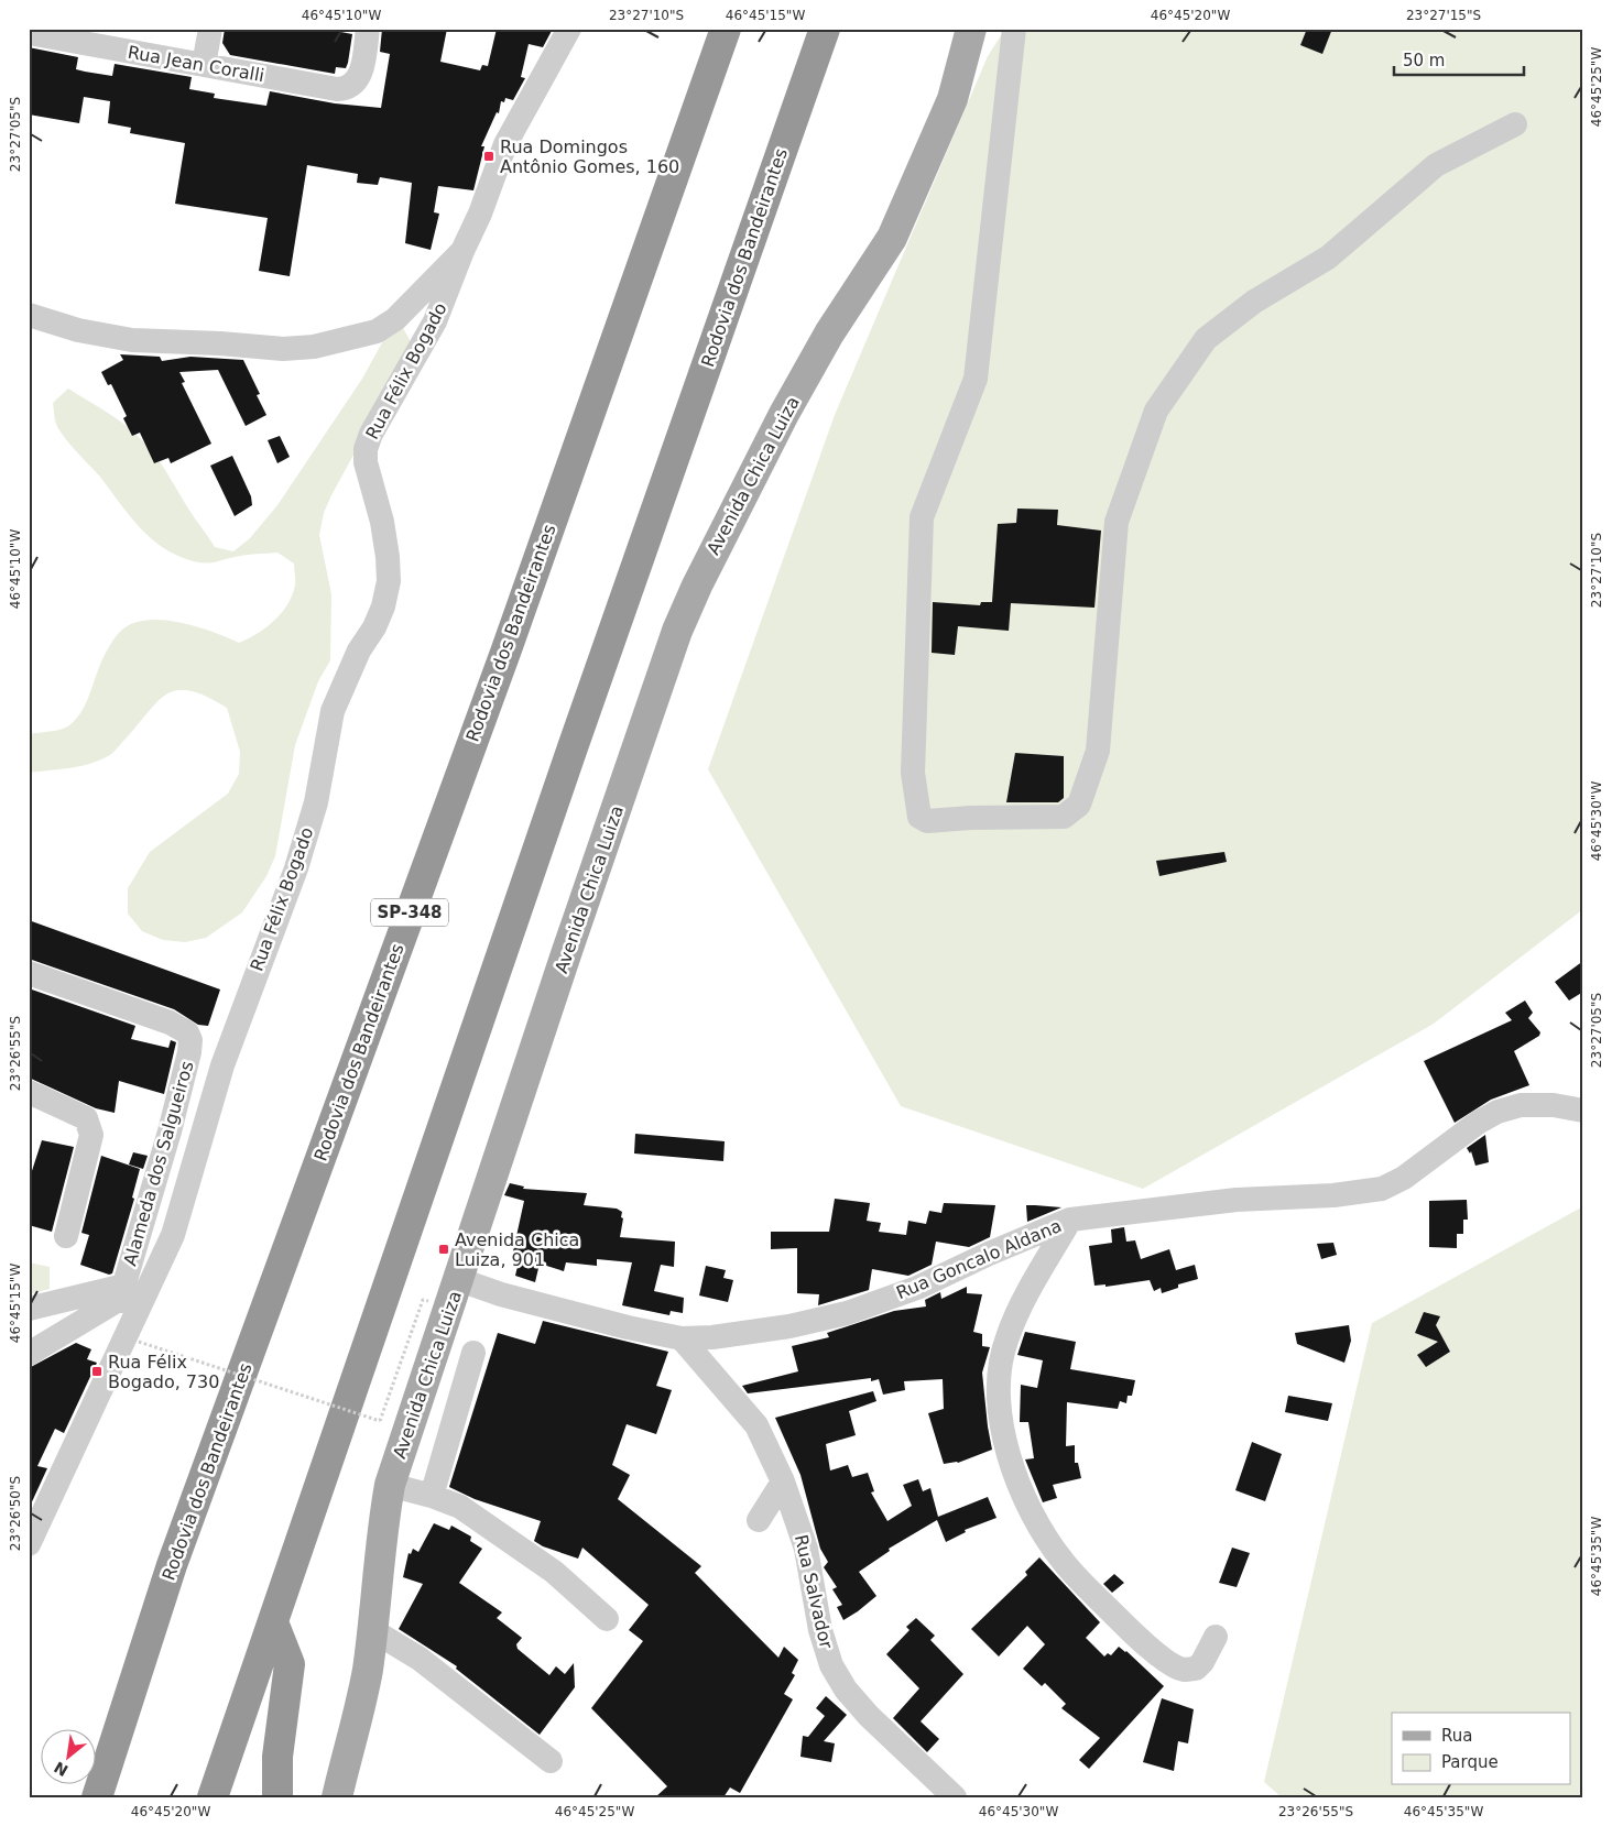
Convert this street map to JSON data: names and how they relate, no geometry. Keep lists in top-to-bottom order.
{
  "streets": {
    "highway": ["Rodovia dos Bandeirantes", "SP-348"],
    "main road": ["Avenida Chica Luiza"],
    "street": [
      "Rua Jean Coralli",
      "Rua Félix Bogado",
      "Alameda dos Salgueiros",
      "Rua Goncalo Aldana",
      "Rua Salvador"
    ]
  },
  "crossings": [
    ["Rua Félix Bogado", "Alameda dos Salgueiros"],
    ["Avenida Chica Luiza", "Rua Goncalo Aldana"],
    ["Rua Goncalo Aldana", "Rua Salvador"]
  ],
  "places": {
    "transit": ["Rua Domingos Antônio Gomes, 160", "Avenida Chica Luiza, 901", "Rua Félix Bogado, 730"]
  },
  "legend": ["Rua", "Parque"],
  "scale_bar": "50 m",
  "north": "bottom left",
  "coordinates": [
    "46°45'10\"W",
    "23°27'10\"S",
    "46°45'15\"W",
    "46°45'20\"W",
    "23°27'15\"S",
    "46°45'25\"W",
    "23°27'05\"S",
    "46°45'30\"W",
    "23°26'55\"S",
    "23°26'50\"S",
    "46°45'35\"W"
  ]
}
